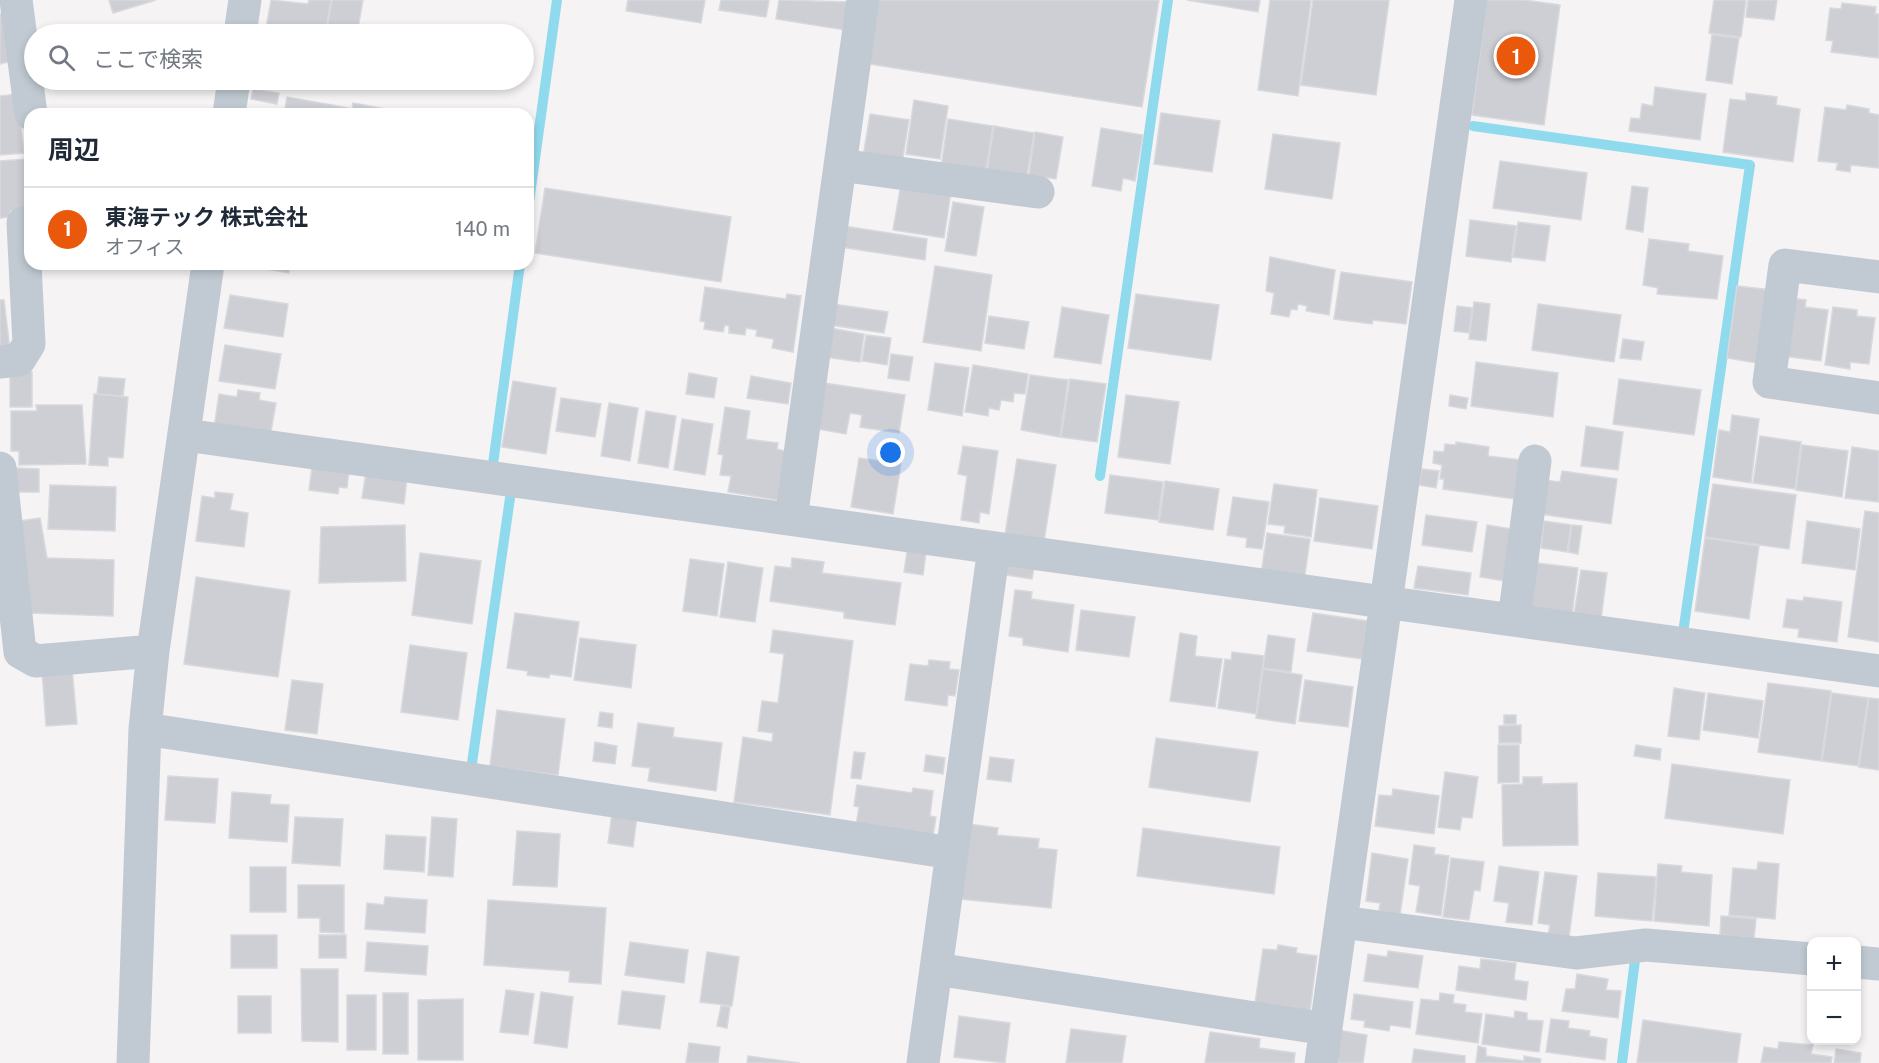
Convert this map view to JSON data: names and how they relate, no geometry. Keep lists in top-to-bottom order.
{
  "page": {
    "search": "ここで検索",
    "pins": "1",
    "heading": "周辺",
    "list": [
      {
        "mark": "1",
        "name": "東海テック 株式会社",
        "note": "オフィス",
        "value": "140 m"
      }
    ],
    "map_buttons": ["+", "−"]
  }
}
